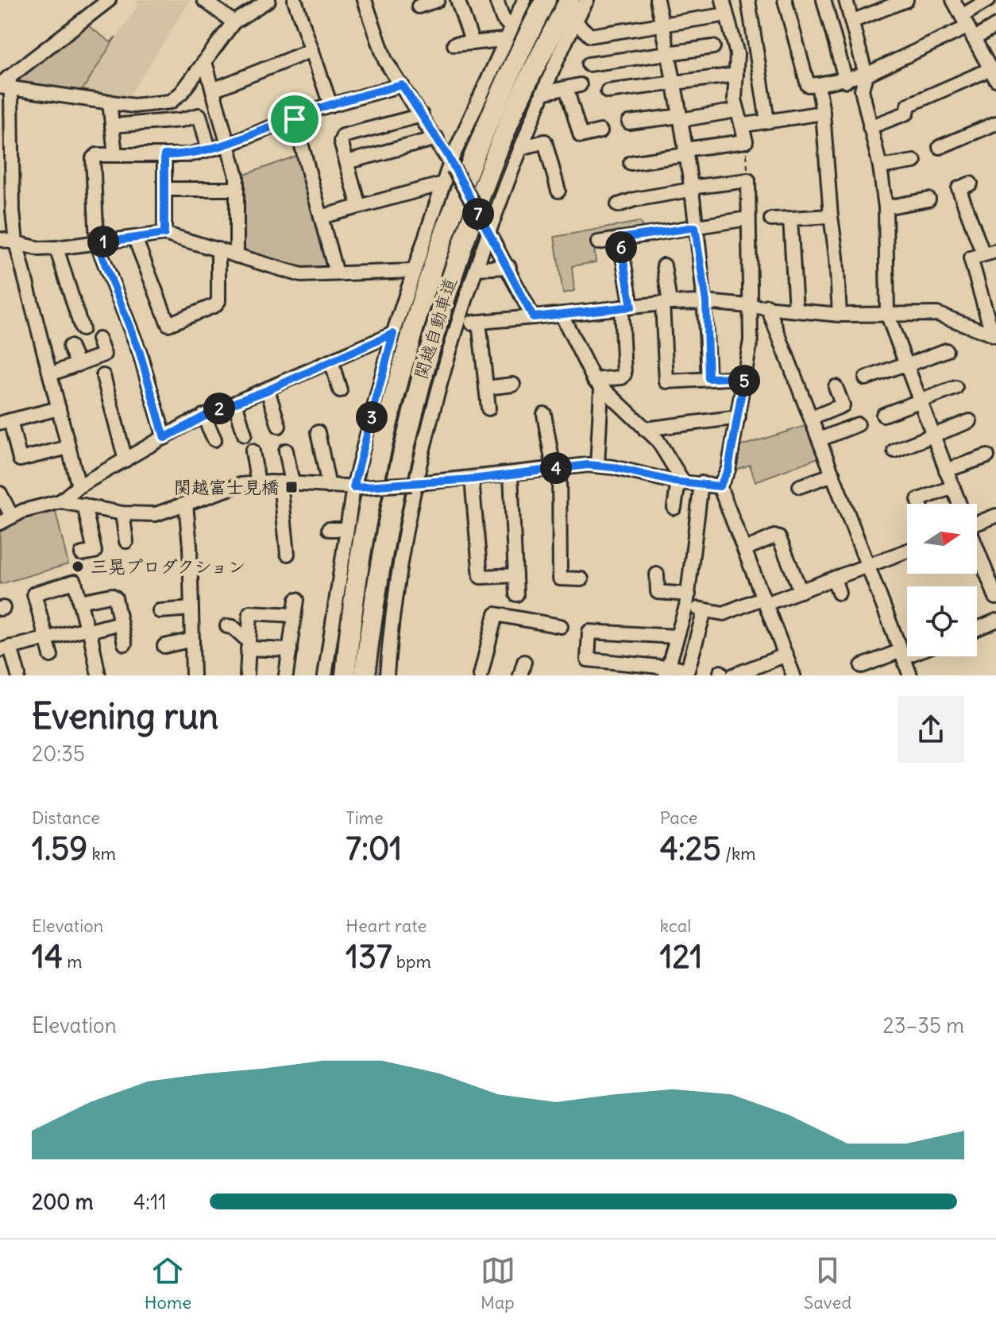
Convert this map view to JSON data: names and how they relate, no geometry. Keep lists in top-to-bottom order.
{
  "streets": {
    "highway": ["関越自動車道"]
  },
  "places": {
    "transit": ["関越富士見橋"],
    "other": ["三晃プロダクション"]
  },
  "north": "right",
  "page": {
    "pins": [
      "7",
      "1",
      "6",
      "5",
      "2",
      "3",
      "4"
    ],
    "heading": ["Evening run", "20:35"],
    "stats": [
      ["Distance", "1.59 km"],
      ["Time", "7:01"],
      ["Pace", "4:25 /km"],
      ["Elevation", "14 m"],
      ["Heart rate", "137 bpm"],
      ["kcal", "121"]
    ],
    "chart": ["Elevation", "23–35 m"],
    "list": [
      {
        "name": "200 m",
        "note": "4:11"
      }
    ],
    "tabs": ["Home", "Map", "Saved"]
  }
}
